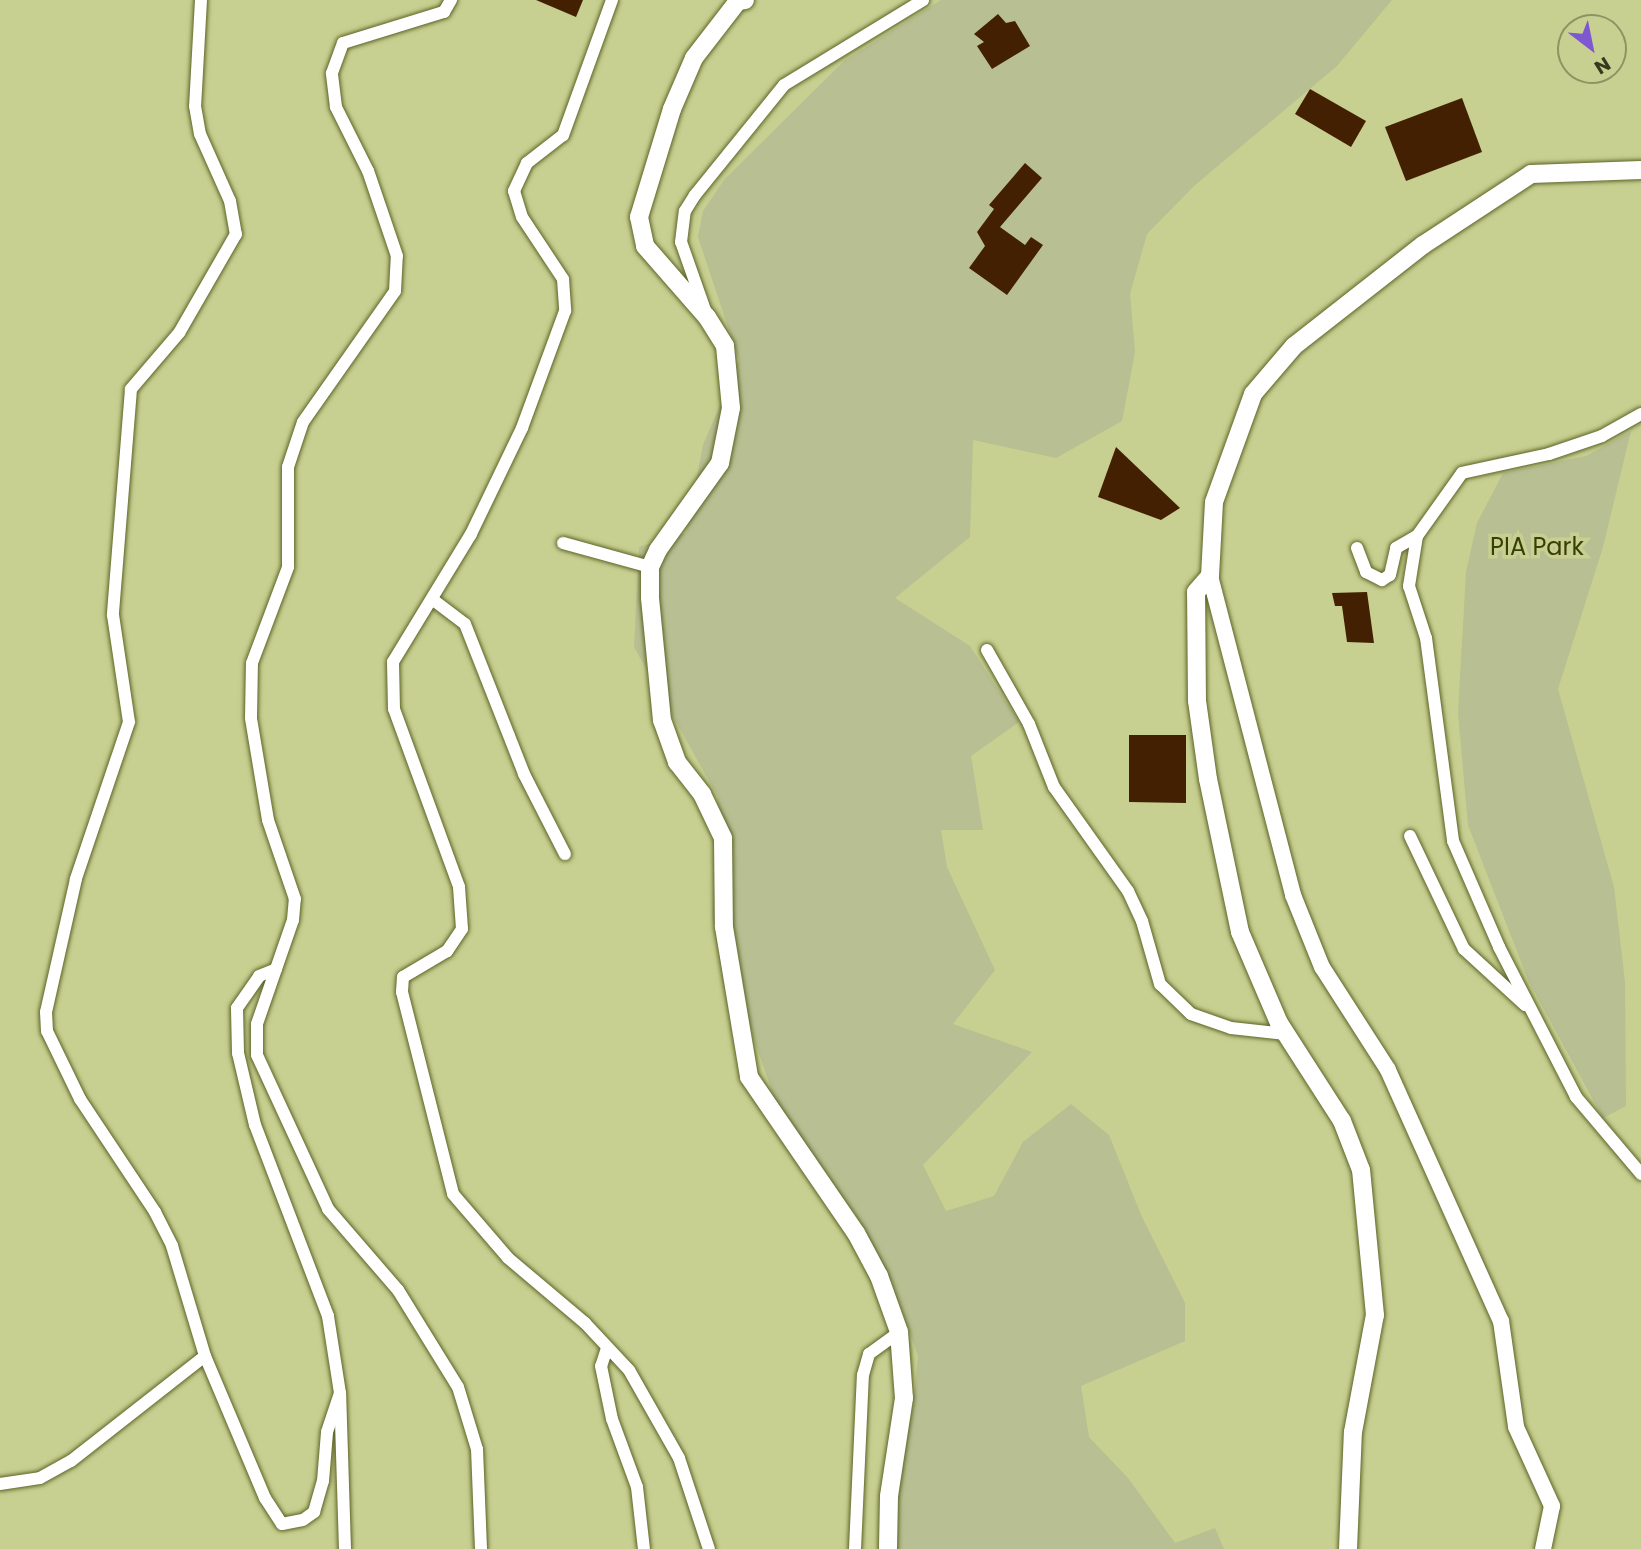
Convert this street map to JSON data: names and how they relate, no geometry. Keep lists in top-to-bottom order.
{
  "parks": ["PIA Park"],
  "north": "bottom right"
}
